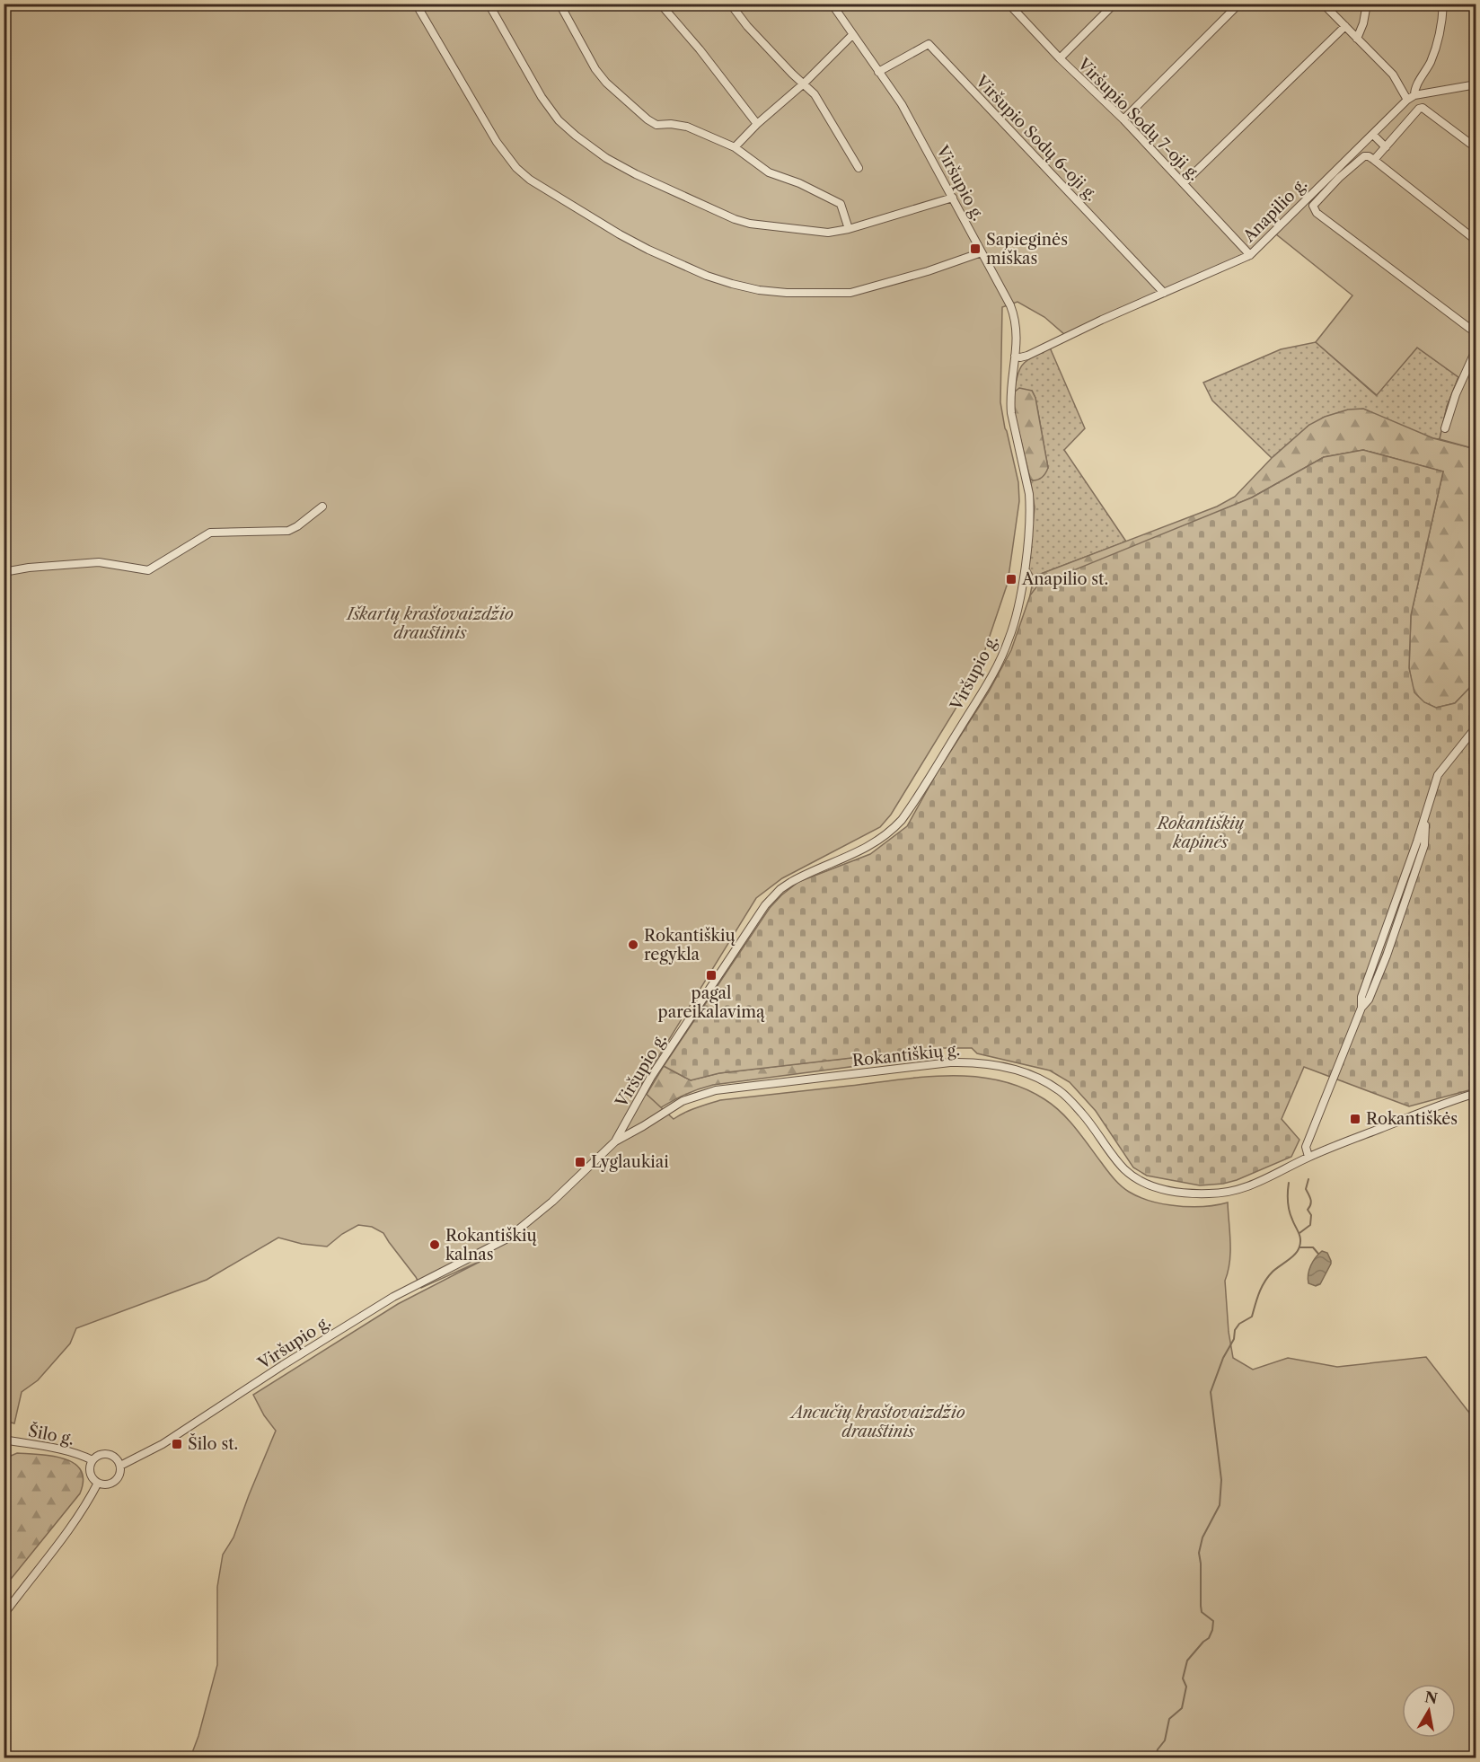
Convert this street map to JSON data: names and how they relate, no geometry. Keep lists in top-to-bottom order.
{
  "streets": {
    "street": [
      "Viršupio Sodų 7-oji g.",
      "Viršupio Sodų 6-oji g.",
      "Viršupio g.",
      "Anapilio g.",
      "Rokantiškių g.",
      "Šilo g."
    ]
  },
  "crossings": [
    ["Viršupio Sodų 7-oji g.", "Anapilio g."],
    ["Viršupio Sodų 6-oji g.", "Viršupio g."],
    ["Viršupio Sodų 6-oji g.", "Anapilio g."],
    ["Viršupio g.", "Anapilio g."],
    ["Viršupio g.", "Rokantiškių g."],
    ["Viršupio g.", "Šilo g."]
  ],
  "parks": ["Iškartų kraštovaizdžio draustinis", "Rokantiškių kapinės", "Ancučių kraštovaizdžio draustinis"],
  "places": {
    "transit": [
      "Sapieginės miškas",
      "Anapilio st.",
      "pagal pareikalavimą",
      "Rokantiškės",
      "Lyglaukiai",
      "Šilo st."
    ],
    "other": ["Rokantiškių regykla", "Rokantiškių kalnas"]
  },
  "north": "top"
}
